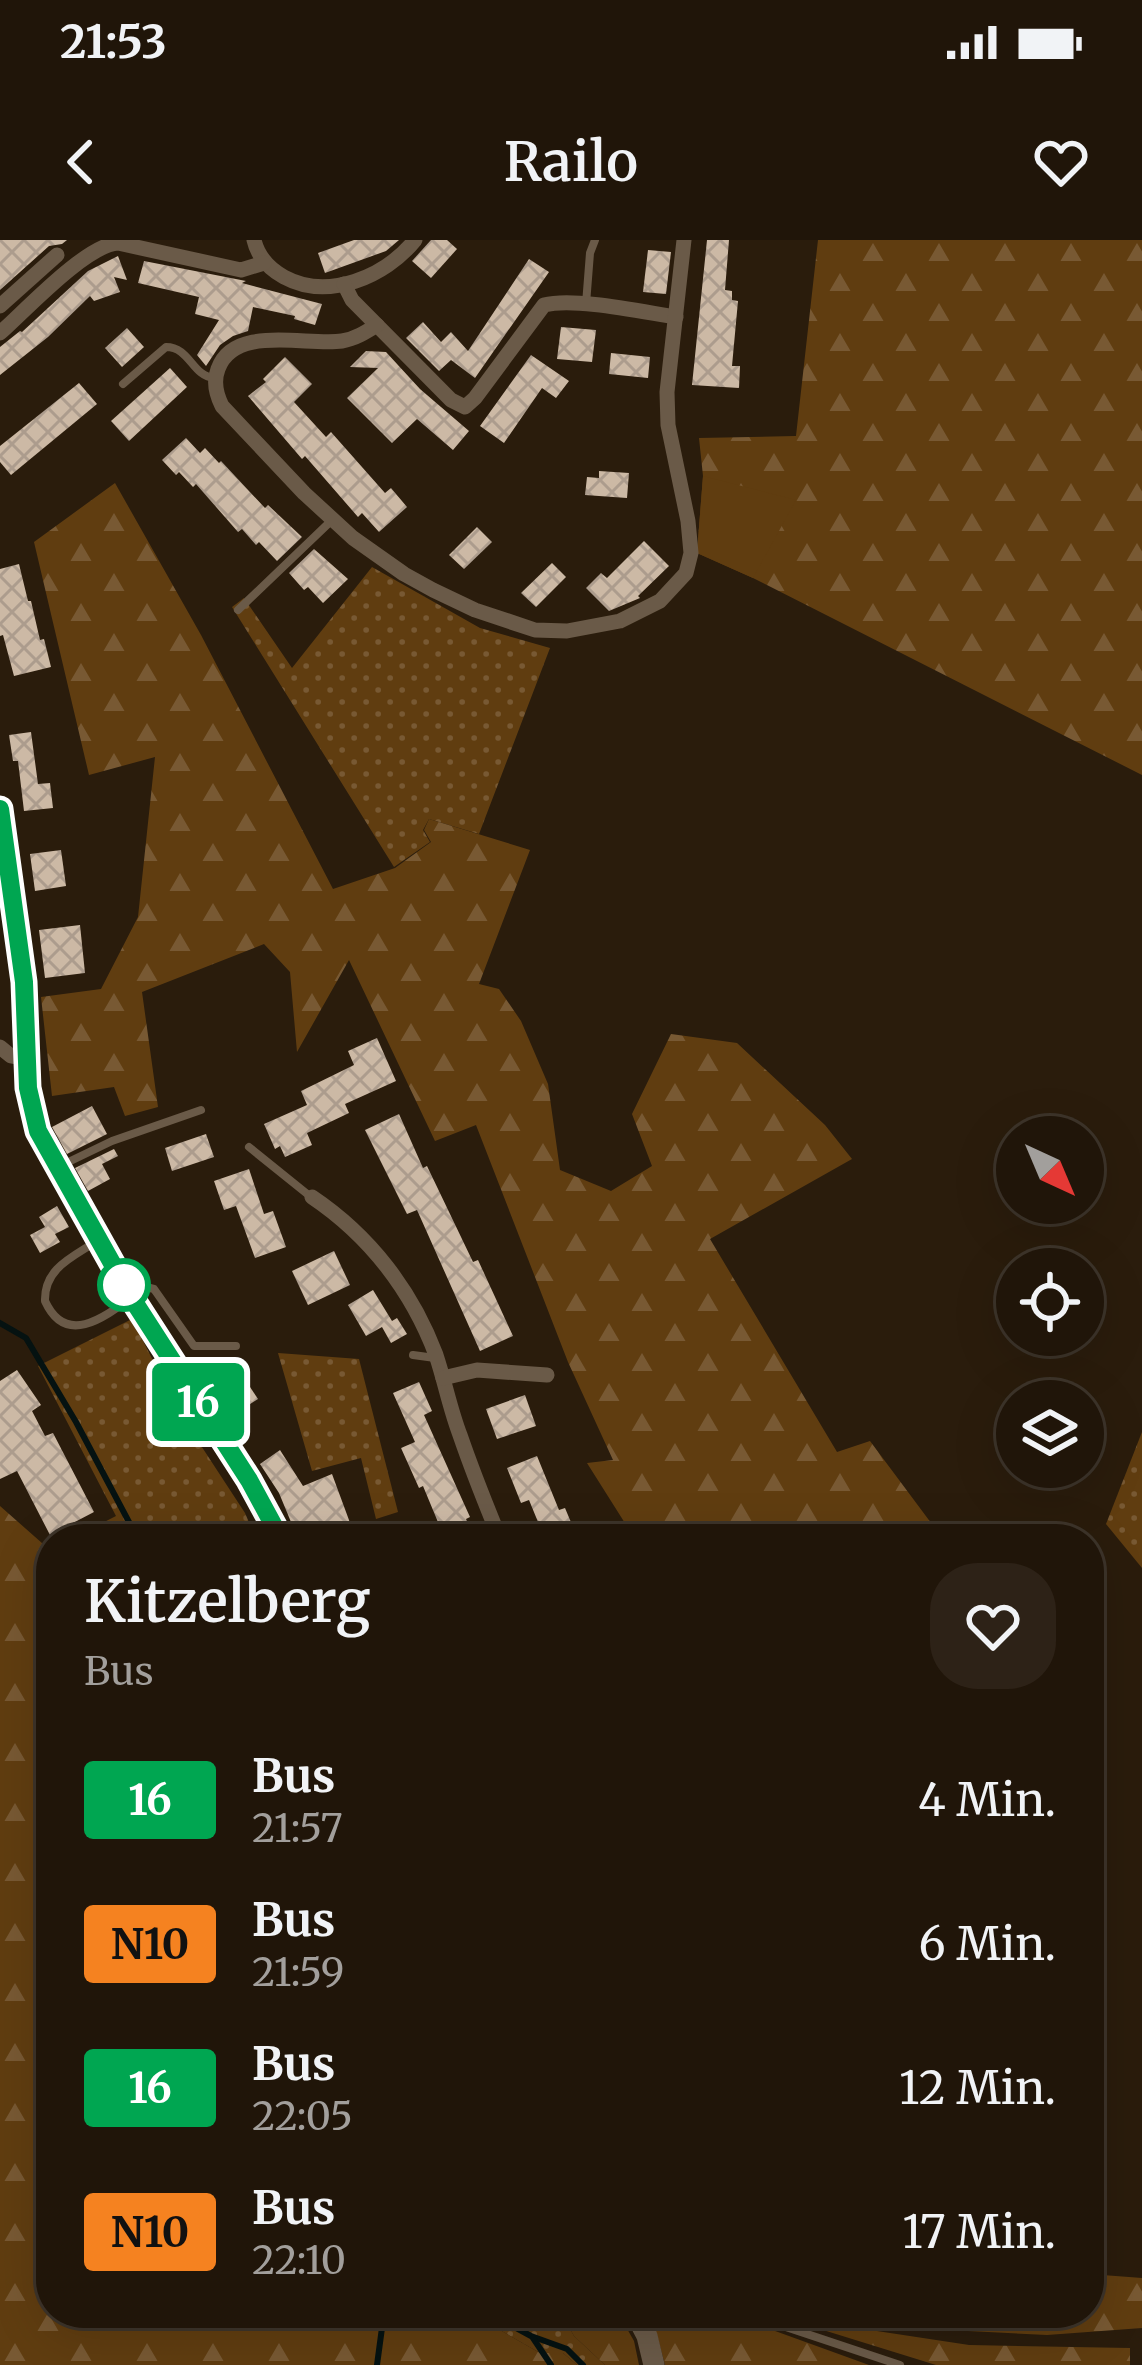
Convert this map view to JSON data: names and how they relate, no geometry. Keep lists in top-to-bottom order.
{
  "lines": ["bus line 16"],
  "north": "bottom right",
  "page": {
    "status": "21:53",
    "header": "Railo",
    "on_map": "16",
    "heading": ["Kitzelberg", "Bus"],
    "list": [
      {
        "mark": "16",
        "name": "Bus",
        "note": "21:57",
        "value": "4 Min."
      },
      {
        "mark": "N10",
        "name": "Bus",
        "note": "21:59",
        "value": "6 Min."
      },
      {
        "mark": "16",
        "name": "Bus",
        "note": "22:05",
        "value": "12 Min."
      },
      {
        "mark": "N10",
        "name": "Bus",
        "note": "22:10",
        "value": "17 Min."
      }
    ]
  }
}
